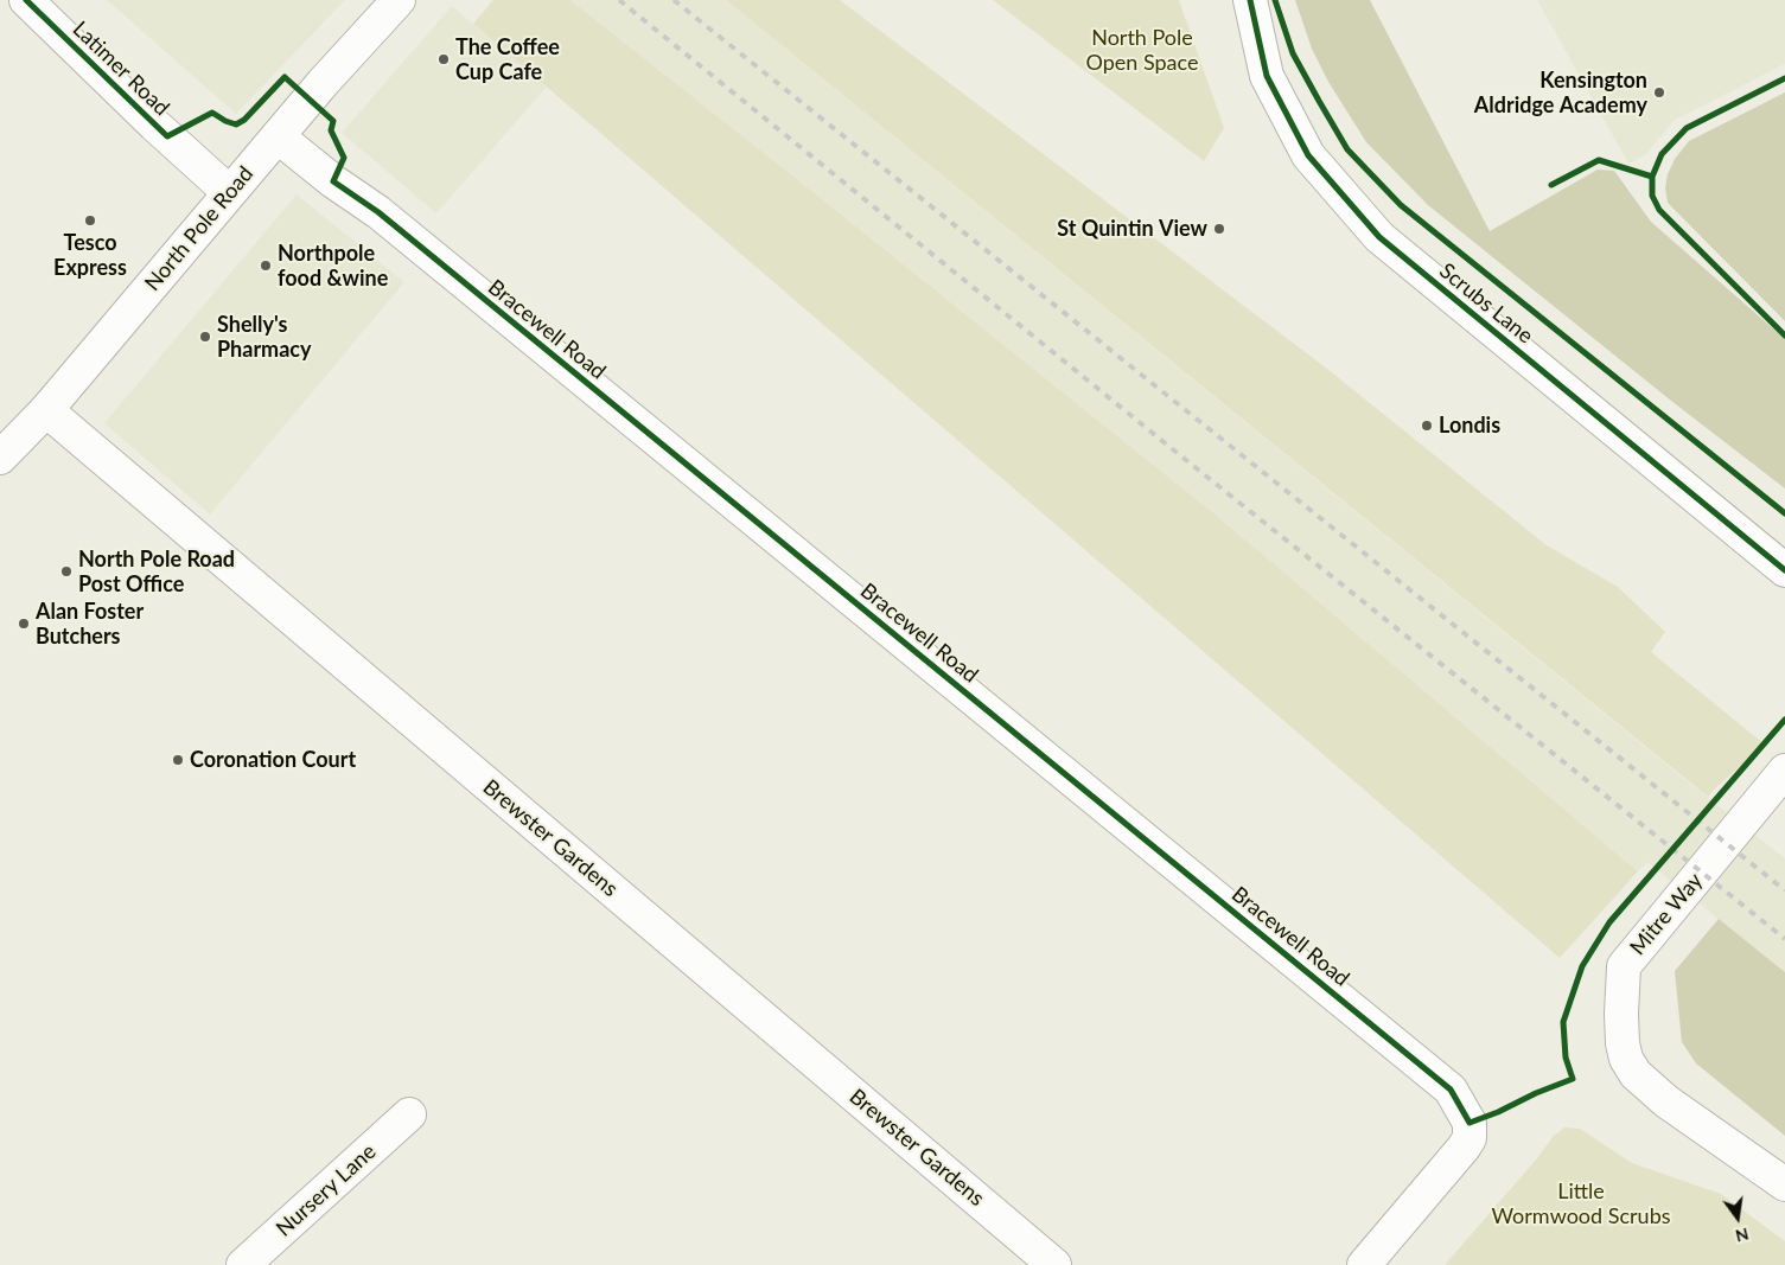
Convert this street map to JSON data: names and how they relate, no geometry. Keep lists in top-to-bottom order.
{
  "streets": {
    "street": [
      "Latimer Road",
      "North Pole Road",
      "Scrubs Lane",
      "Bracewell Road",
      "Brewster Gardens",
      "Mitre Way",
      "Nursery Lane"
    ]
  },
  "crossings": [
    ["Latimer Road", "North Pole Road"],
    ["North Pole Road", "Bracewell Road"],
    ["North Pole Road", "Brewster Gardens"]
  ],
  "parks": ["North Pole Open Space", "Little Wormwood Scrubs"],
  "places": [
    "The Coffee Cup Cafe",
    "Kensington Aldridge Academy",
    "Tesco Express",
    "St Quintin View",
    "Northpole food &wine",
    "Shelly's Pharmacy",
    "Londis",
    "North Pole Road Post Office",
    "Alan Foster Butchers",
    "Coronation Court"
  ],
  "north": "bottom"
}
